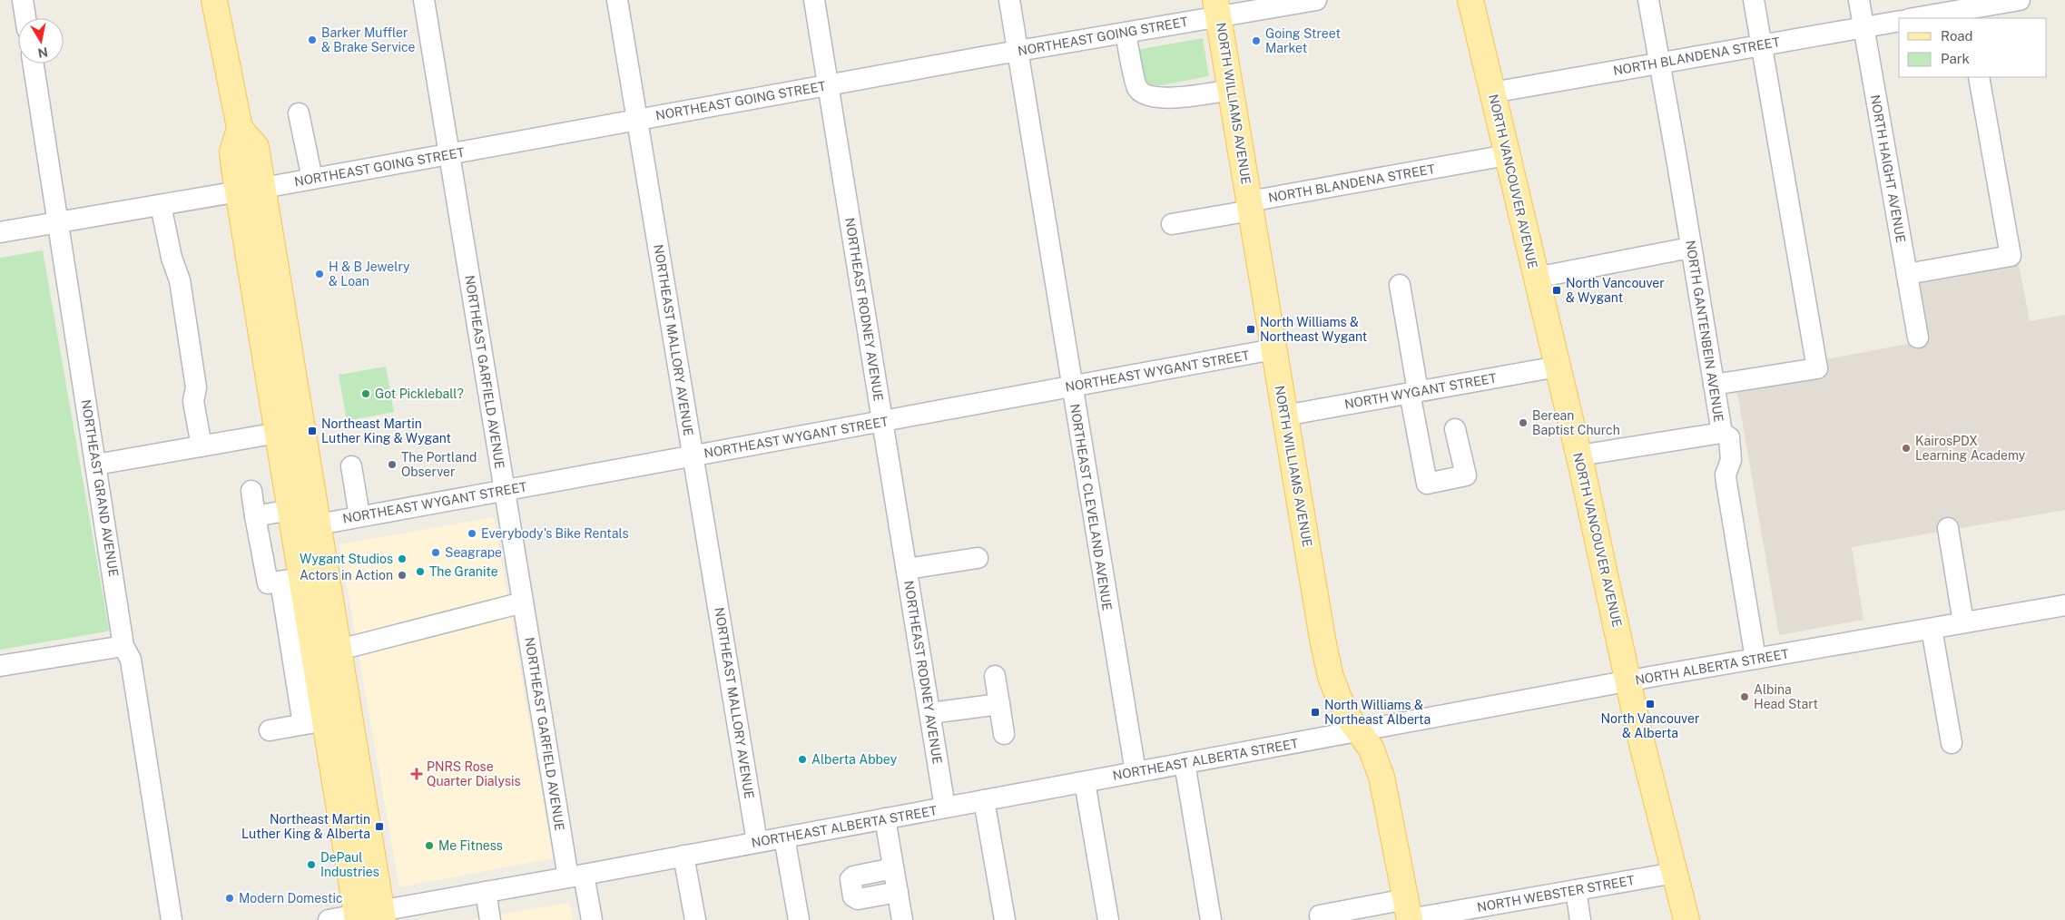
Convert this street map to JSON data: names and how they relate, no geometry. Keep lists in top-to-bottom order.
{
  "streets": {
    "main road": ["NORTH WILLIAMS AVENUE", "NORTH VANCOUVER AVENUE"],
    "street": [
      "NORTHEAST GOING STREET",
      "NORTH BLANDENA STREET",
      "NORTH HAIGHT AVENUE",
      "NORTHEAST RODNEY AVENUE",
      "NORTH GANTENBEIN AVENUE",
      "NORTHEAST MALLORY AVENUE",
      "NORTHEAST WYGANT STREET",
      "NORTHEAST GARFIELD AVENUE",
      "NORTH WYGANT STREET",
      "NORTHEAST GRAND AVENUE",
      "NORTHEAST CLEVELAND AVENUE",
      "NORTH ALBERTA STREET",
      "NORTHEAST ALBERTA STREET",
      "NORTH WEBSTER STREET"
    ]
  },
  "crossings": [
    ["NORTHEAST GOING STREET", "NORTH WILLIAMS AVENUE"],
    ["NORTHEAST GOING STREET", "NORTHEAST RODNEY AVENUE"],
    ["NORTHEAST GOING STREET", "NORTHEAST MALLORY AVENUE"],
    ["NORTHEAST GOING STREET", "NORTHEAST GARFIELD AVENUE"],
    ["NORTHEAST GOING STREET", "NORTHEAST CLEVELAND AVENUE"],
    ["NORTH BLANDENA STREET", "NORTH WILLIAMS AVENUE"],
    ["NORTH BLANDENA STREET", "NORTH HAIGHT AVENUE"],
    ["NORTH BLANDENA STREET", "NORTH VANCOUVER AVENUE"],
    ["NORTH BLANDENA STREET", "NORTH GANTENBEIN AVENUE"],
    ["NORTH WILLIAMS AVENUE", "NORTHEAST WYGANT STREET"],
    ["NORTH WILLIAMS AVENUE", "NORTH WYGANT STREET"],
    ["NORTH WILLIAMS AVENUE", "NORTH ALBERTA STREET"],
    ["NORTH WILLIAMS AVENUE", "NORTHEAST ALBERTA STREET"],
    ["NORTH WILLIAMS AVENUE", "NORTH WEBSTER STREET"],
    ["NORTH VANCOUVER AVENUE", "NORTH WYGANT STREET"],
    ["NORTH VANCOUVER AVENUE", "NORTH ALBERTA STREET"],
    ["NORTH VANCOUVER AVENUE", "NORTH WEBSTER STREET"],
    ["NORTHEAST RODNEY AVENUE", "NORTHEAST WYGANT STREET"],
    ["NORTHEAST RODNEY AVENUE", "NORTHEAST ALBERTA STREET"],
    ["NORTH GANTENBEIN AVENUE", "NORTH ALBERTA STREET"],
    ["NORTHEAST MALLORY AVENUE", "NORTHEAST WYGANT STREET"],
    ["NORTHEAST MALLORY AVENUE", "NORTHEAST ALBERTA STREET"],
    ["NORTHEAST WYGANT STREET", "NORTHEAST GARFIELD AVENUE"],
    ["NORTHEAST WYGANT STREET", "NORTHEAST CLEVELAND AVENUE"],
    ["NORTHEAST GARFIELD AVENUE", "NORTHEAST ALBERTA STREET"],
    ["NORTHEAST CLEVELAND AVENUE", "NORTHEAST ALBERTA STREET"],
    ["NORTH ALBERTA STREET", "NORTHEAST ALBERTA STREET"]
  ],
  "places": {
    "other": [
      "Barker Muffler & Brake Service",
      "Going Street Market",
      "H & B Jewelry & Loan",
      "Got Pickleball?",
      "Berean Baptist Church",
      "KairosPDX Learning Academy",
      "The Portland Observer",
      "Everybody's Bike Rentals",
      "Seagrape",
      "Wygant Studios",
      "The Granite",
      "Actors in Action",
      "Albina Head Start",
      "Alberta Abbey",
      "Me Fitness",
      "DePaul Industries",
      "Modern Domestic"
    ],
    "transit": [
      "North Vancouver & Wygant",
      "North Williams & Northeast Wygant",
      "Northeast Martin Luther King & Wygant",
      "North Vancouver & Alberta",
      "North Williams & Northeast Alberta",
      "Northeast Martin Luther King & Alberta"
    ],
    "health": ["PNRS Rose Quarter Dialysis"]
  },
  "legend": ["Road", "Park"],
  "north": "bottom"
}
